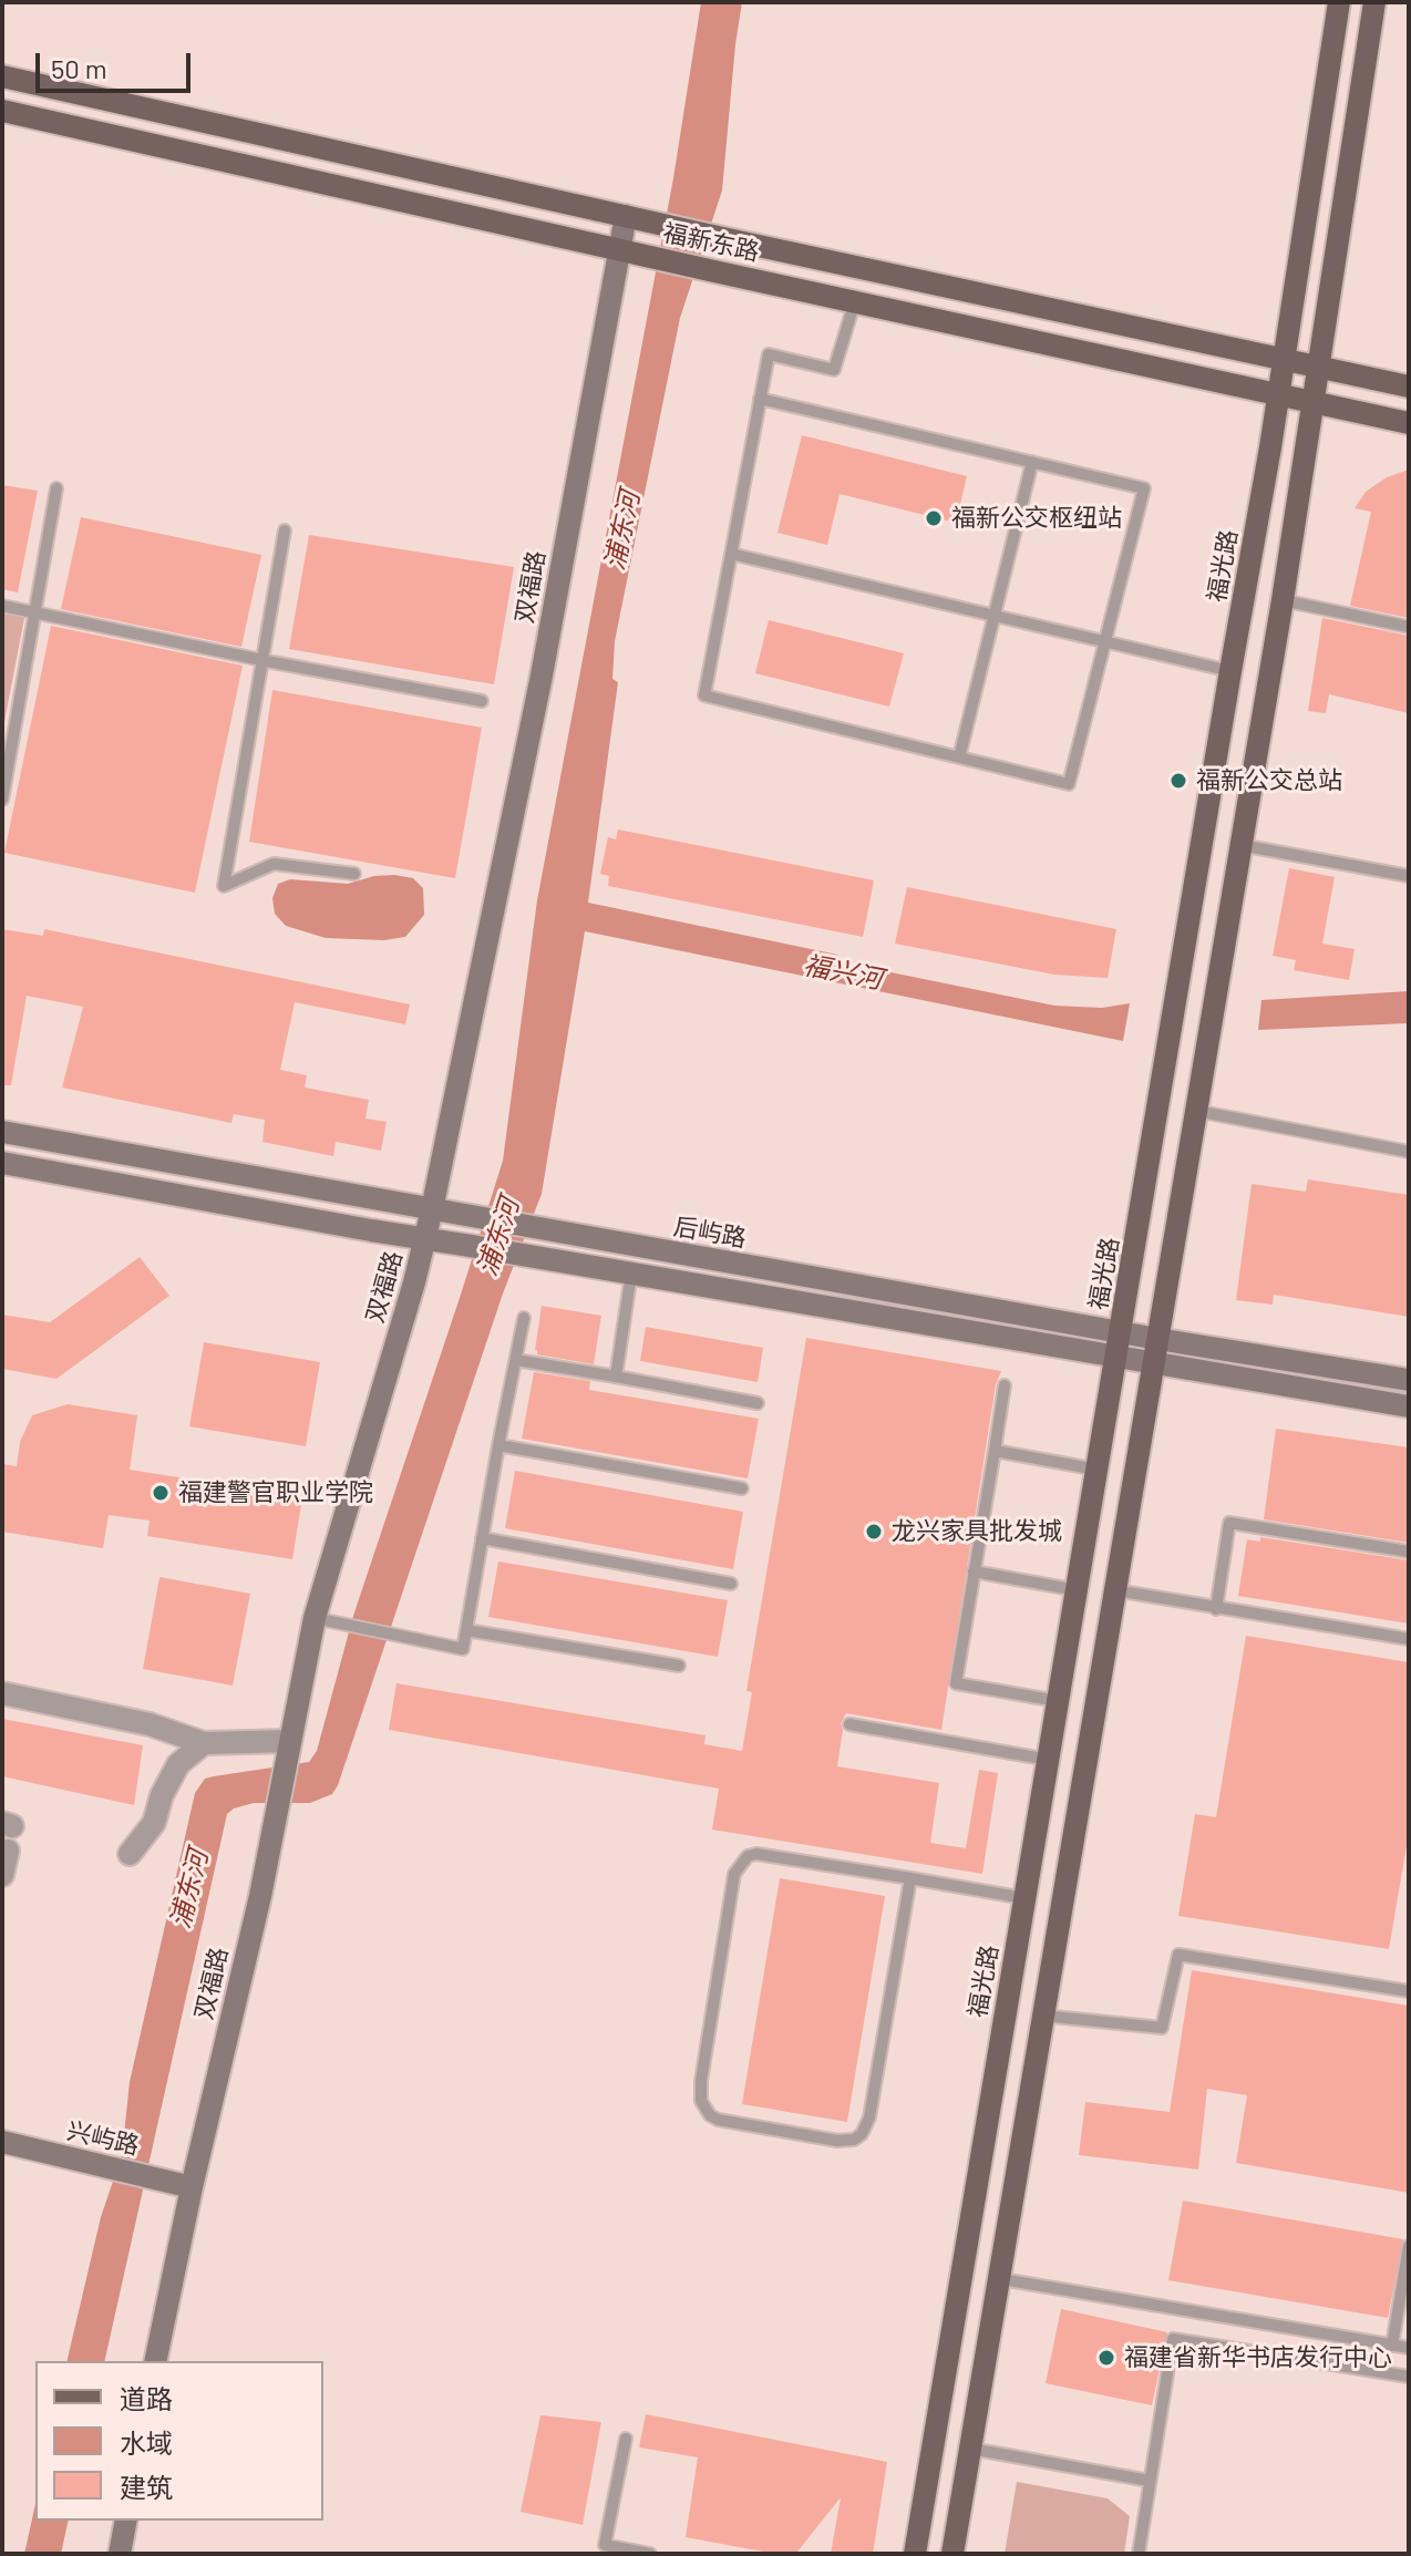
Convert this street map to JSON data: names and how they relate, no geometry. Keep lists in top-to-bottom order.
{
  "streets": {
    "main road": [
      "福新东路",
      "福光路",
      "双福路",
      "后屿路",
      "兴屿路"
    ]
  },
  "crossings": [
    ["福新东路", "福光路"],
    ["福新东路", "双福路"],
    ["福光路", "后屿路"],
    ["双福路", "后屿路"],
    ["双福路", "兴屿路"]
  ],
  "water": ["浦东河", "福兴河"],
  "places": [
    "福新公交枢纽站",
    "福新公交总站",
    "福建警官职业学院",
    "龙兴家具批发城",
    "福建省新华书店发行中心"
  ],
  "legend": ["道路", "水域", "建筑"],
  "scale_bar": "50 m"
}
